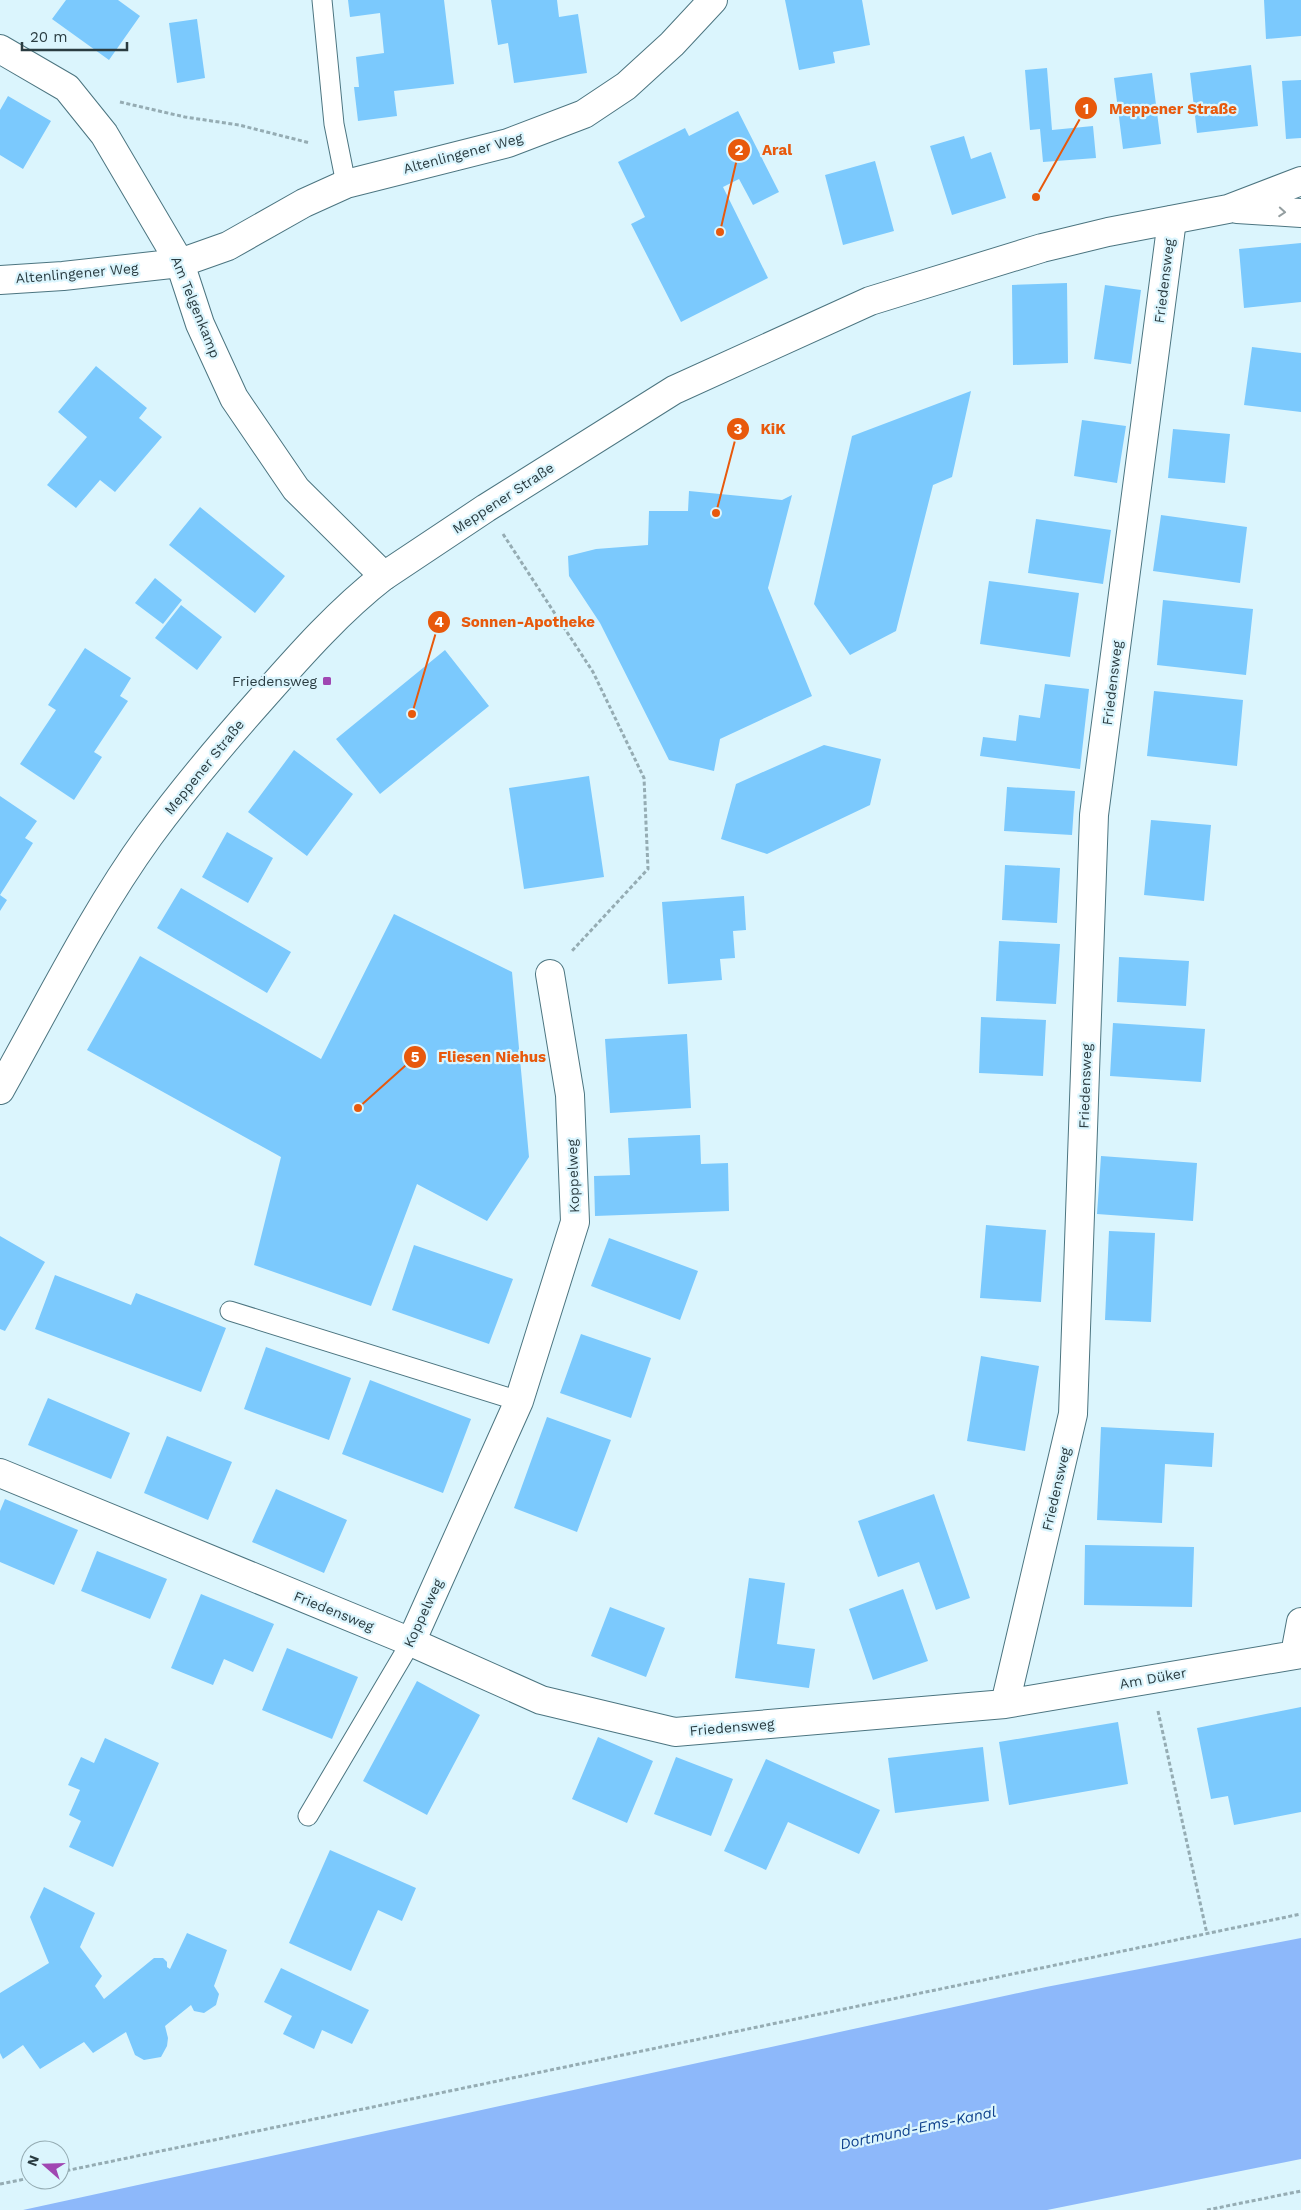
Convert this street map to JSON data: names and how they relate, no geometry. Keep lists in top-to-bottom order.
{
  "streets": {
    "street": [
      "Altenlingener Weg",
      "Friedensweg",
      "Am Telgenkamp",
      "Meppener Straße",
      "Koppelweg",
      "Am Düker"
    ]
  },
  "crossings": [
    ["Altenlingener Weg", "Am Telgenkamp"],
    ["Friedensweg", "Meppener Straße"],
    ["Friedensweg", "Koppelweg"],
    ["Friedensweg", "Am Düker"],
    ["Am Telgenkamp", "Meppener Straße"]
  ],
  "water": ["Dortmund-Ems-Kanal"],
  "places": {
    "other": [
      "Meppener Straße",
      "Aral",
      "KiK",
      "Sonnen-Apotheke",
      "Fliesen Niehus"
    ],
    "transit": ["Friedensweg"]
  },
  "scale_bar": "20 m",
  "north": "left"
}
